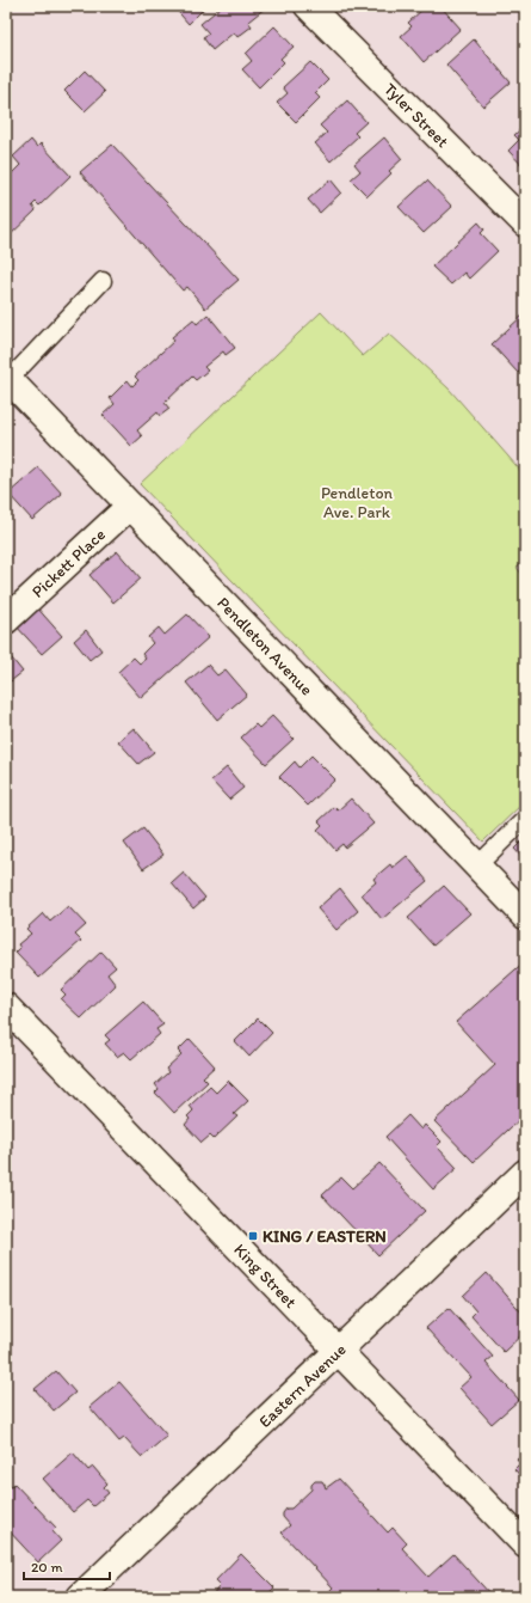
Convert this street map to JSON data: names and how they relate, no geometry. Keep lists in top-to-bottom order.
{
  "streets": {
    "street": [
      "Tyler Street",
      "Pickett Place",
      "Pendleton Avenue",
      "King Street",
      "Eastern Avenue"
    ]
  },
  "crossings": [
    ["Pickett Place", "Pendleton Avenue"],
    ["King Street", "Eastern Avenue"]
  ],
  "parks": ["Pendleton Ave. Park"],
  "places": {
    "transit": ["KING / EASTERN"]
  },
  "scale_bar": "20 m"
}
